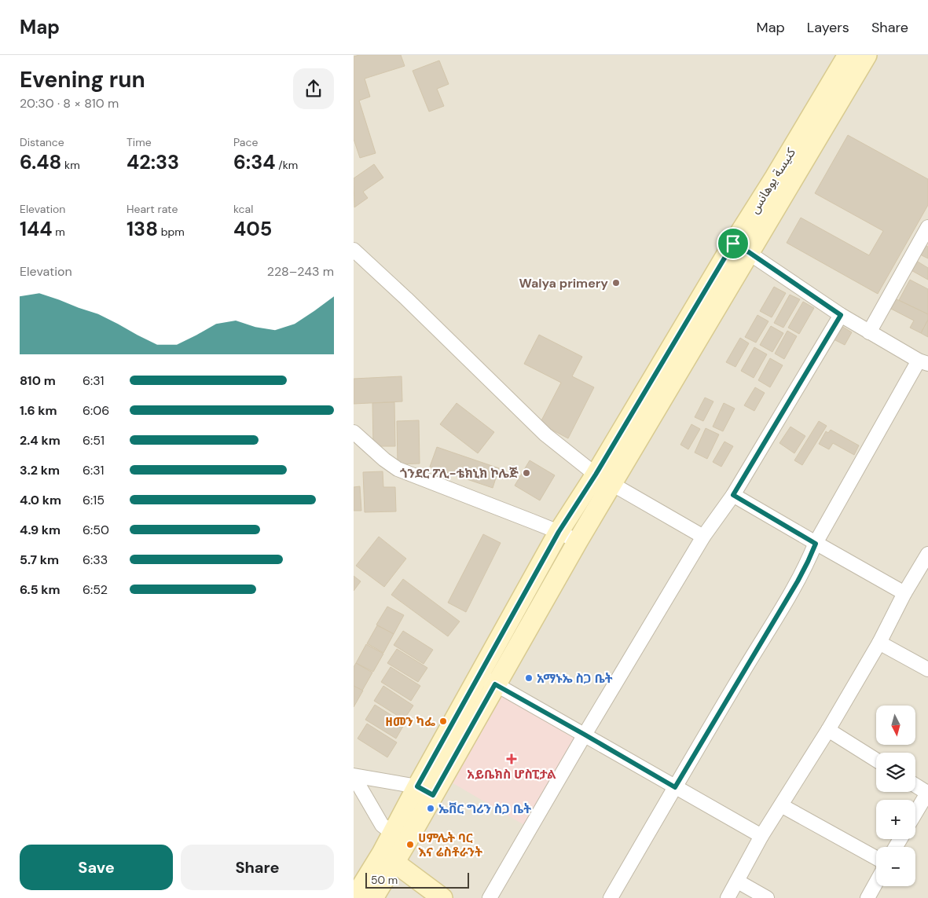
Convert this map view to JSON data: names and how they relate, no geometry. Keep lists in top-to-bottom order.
{
  "places": {
    "other": [
      "Walya primery",
      "ጎንደር ፖሊ-ቴክኒክ ኮሌጅ",
      "አማኑኤ ስጋ ቤት",
      "ዘመን ካፌ",
      "ኤቨር ግሪን ስጋ ቤት",
      "ሀምሌት ባር እና ሬስቶራንት"
    ],
    "health": ["አይቤክስ ሆስፒታል"]
  },
  "scale_bar": "50 m",
  "north": "bottom",
  "page": {
    "header": "Map",
    "nav": ["Map", "Layers", "Share"],
    "heading": ["Evening run", "20:30 · 8 × 810 m"],
    "stats": [
      ["Distance", "6.48 km"],
      ["Time", "42:33"],
      ["Pace", "6:34 /km"],
      ["Elevation", "144 m"],
      ["Heart rate", "138 bpm"],
      ["kcal", "405"]
    ],
    "chart": ["Elevation", "228–243 m"],
    "list": [
      {
        "name": "810 m",
        "note": "6:31"
      },
      {
        "name": "1.6 km",
        "note": "6:06"
      },
      {
        "name": "2.4 km",
        "note": "6:51"
      },
      {
        "name": "3.2 km",
        "note": "6:31"
      },
      {
        "name": "4.0 km",
        "note": "6:15"
      },
      {
        "name": "4.9 km",
        "note": "6:50"
      },
      {
        "name": "5.7 km",
        "note": "6:33"
      },
      {
        "name": "6.5 km",
        "note": "6:52"
      }
    ],
    "map_buttons": ["+", "−"],
    "buttons": ["Save", "Share"],
    "scale": "50 m"
  }
}
